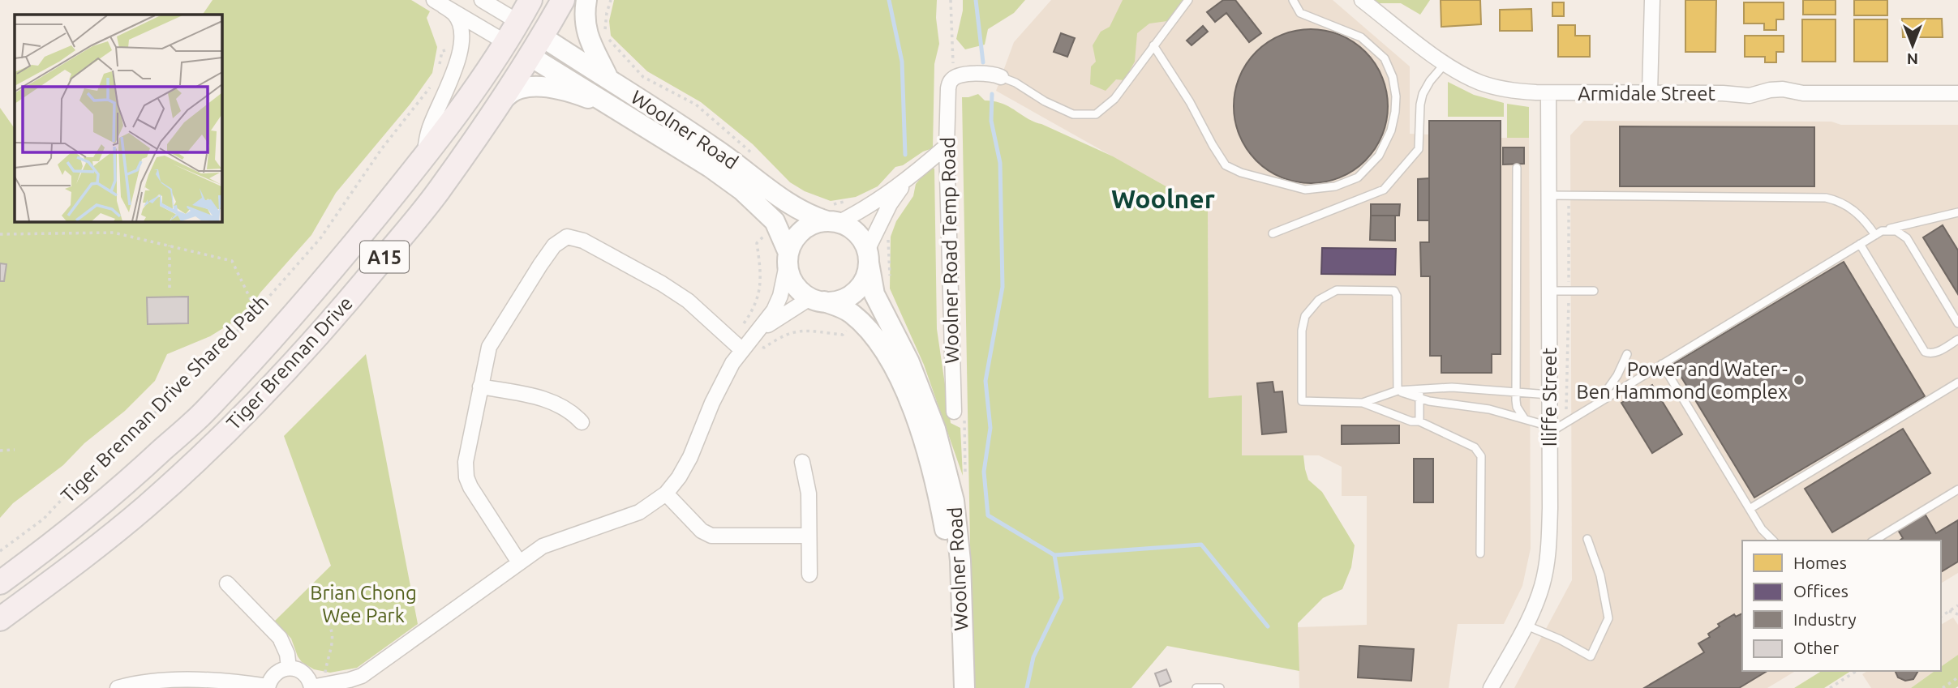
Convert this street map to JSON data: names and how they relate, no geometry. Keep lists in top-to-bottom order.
{
  "streets": {
    "main road": ["Woolner Road", "A15", "Tiger Brennan Drive"],
    "street": ["Armidale Street", "Woolner Road Temp Road", "Iliffe Street"],
    "path": ["Tiger Brennan Drive Shared Path"]
  },
  "crossings": [
    ["Armidale Street", "Iliffe Street"],
    ["Woolner Road", "Tiger Brennan Drive"]
  ],
  "districts": ["Woolner"],
  "parks": ["Brian Chong Wee Park"],
  "places": ["Power and Water - Ben Hammond Complex"],
  "legend": [
    "Homes",
    "Offices",
    "Industry",
    "Other"
  ],
  "north": "bottom"
}
